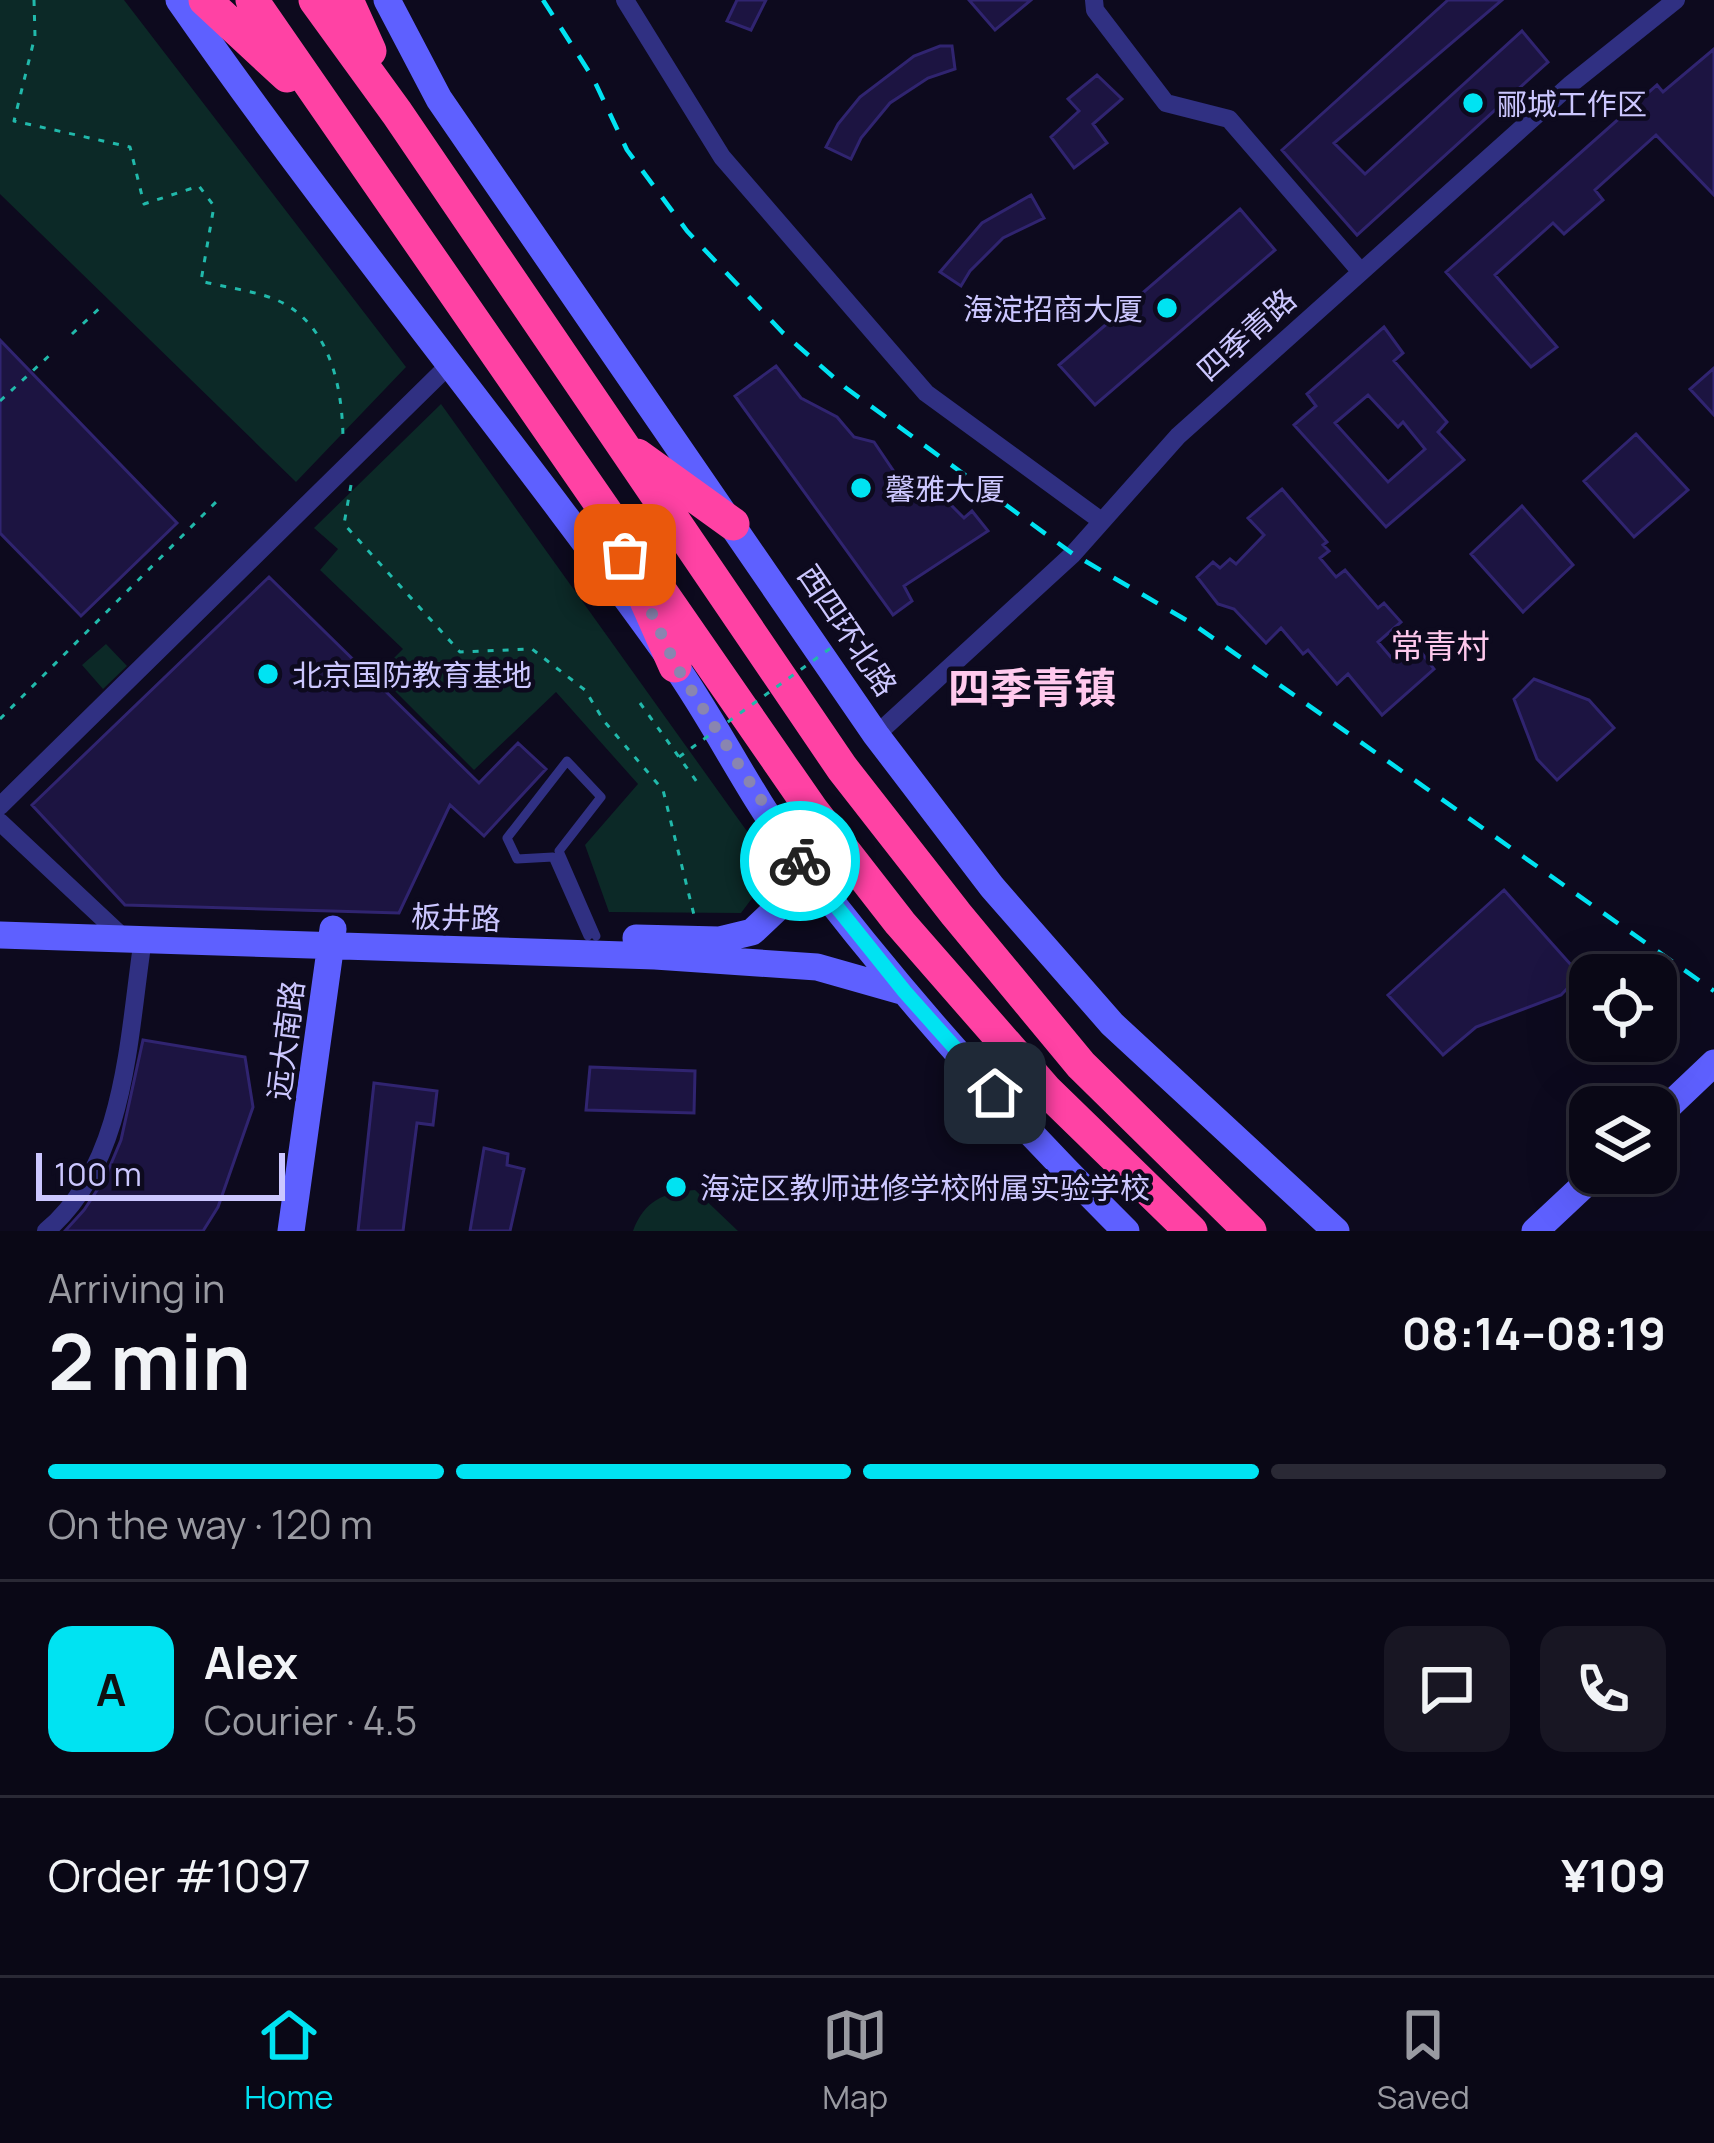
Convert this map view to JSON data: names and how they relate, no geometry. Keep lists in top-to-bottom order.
{
  "streets": {
    "street": [
      "四季青路",
      "西四环北路",
      "板井路",
      "远大南路"
    ]
  },
  "crossings": [
    ["四季青路", "西四环北路"],
    ["板井路", "远大南路"]
  ],
  "districts": ["常青村", "四季青镇"],
  "places": [
    "郦城工作区",
    "海淀招商大厦",
    "馨雅大厦",
    "北京国防教育基地",
    "海淀区教师进修学校附属实验学校"
  ],
  "scale_bar": "100 m",
  "page": {
    "scale": "100 m",
    "heading": ["2 min", "Arriving in", "08:14–08:19"],
    "panel": [
      "Alex",
      "Courier · 4.5",
      "Order #1097",
      "¥109"
    ],
    "bar": "On the way · 120 m",
    "round": "A",
    "tabs": ["Home", "Map", "Saved"]
  }
}
